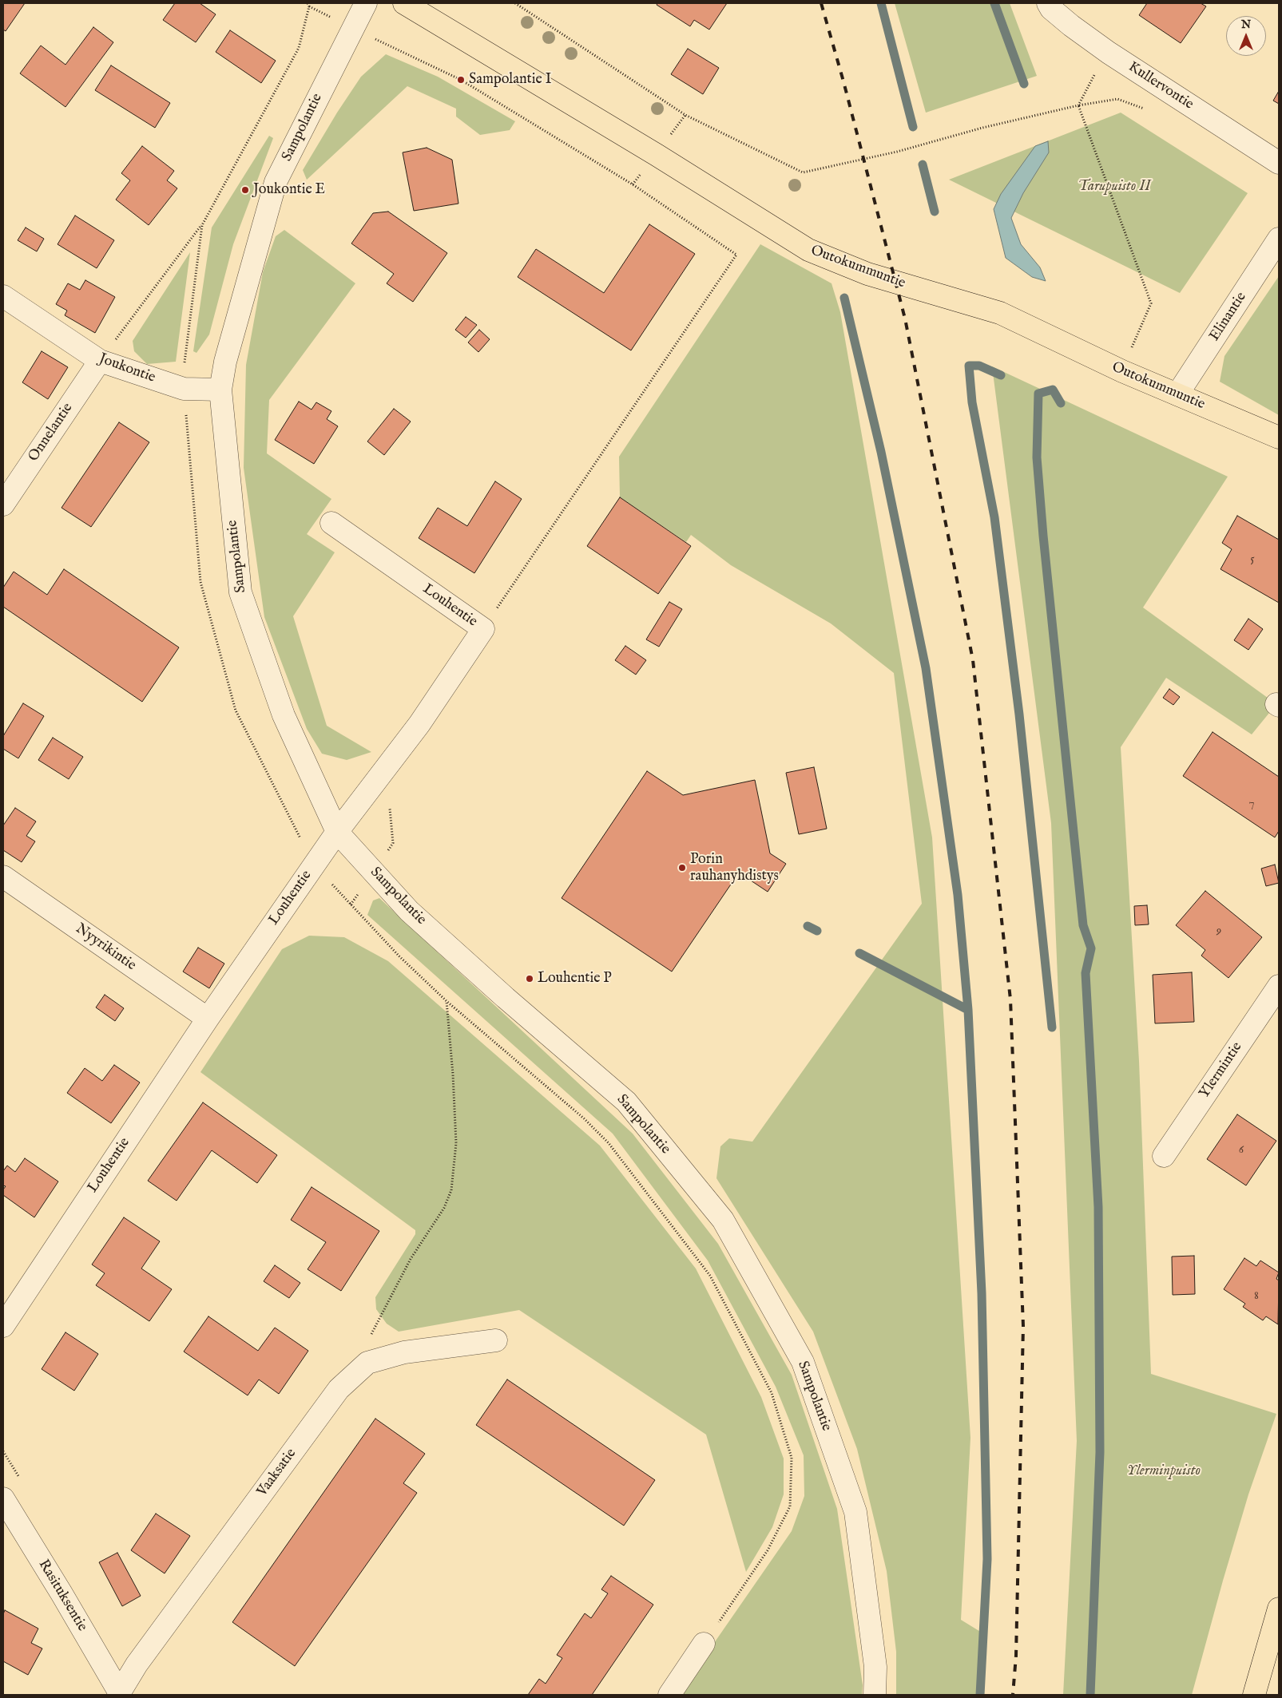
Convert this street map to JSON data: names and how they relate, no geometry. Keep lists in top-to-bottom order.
{
  "streets": {
    "main road": ["Outokummuntie"],
    "street": [
      "Kullervontie",
      "Sampolantie",
      "Elinantie",
      "Joukontie",
      "Onnelantie",
      "Louhentie",
      "Nyyrikintie",
      "Ylermintie",
      "Vaaksatie",
      "Rasituksentie"
    ]
  },
  "crossings": [
    ["Sampolantie", "Joukontie"],
    ["Sampolantie", "Louhentie"],
    ["Outokummuntie", "Elinantie"],
    ["Joukontie", "Onnelantie"],
    ["Louhentie", "Nyyrikintie"],
    ["Vaaksatie", "Rasituksentie"]
  ],
  "parks": ["Tarupuisto II", "Ylerminpuisto"],
  "places": [
    "Sampolantie I",
    "Joukontie E",
    "Porin rauhanyhdistys",
    "Louhentie P"
  ],
  "house_numbers": [
    "5",
    "7",
    "9",
    "6",
    "8"
  ],
  "north": "top"
}
